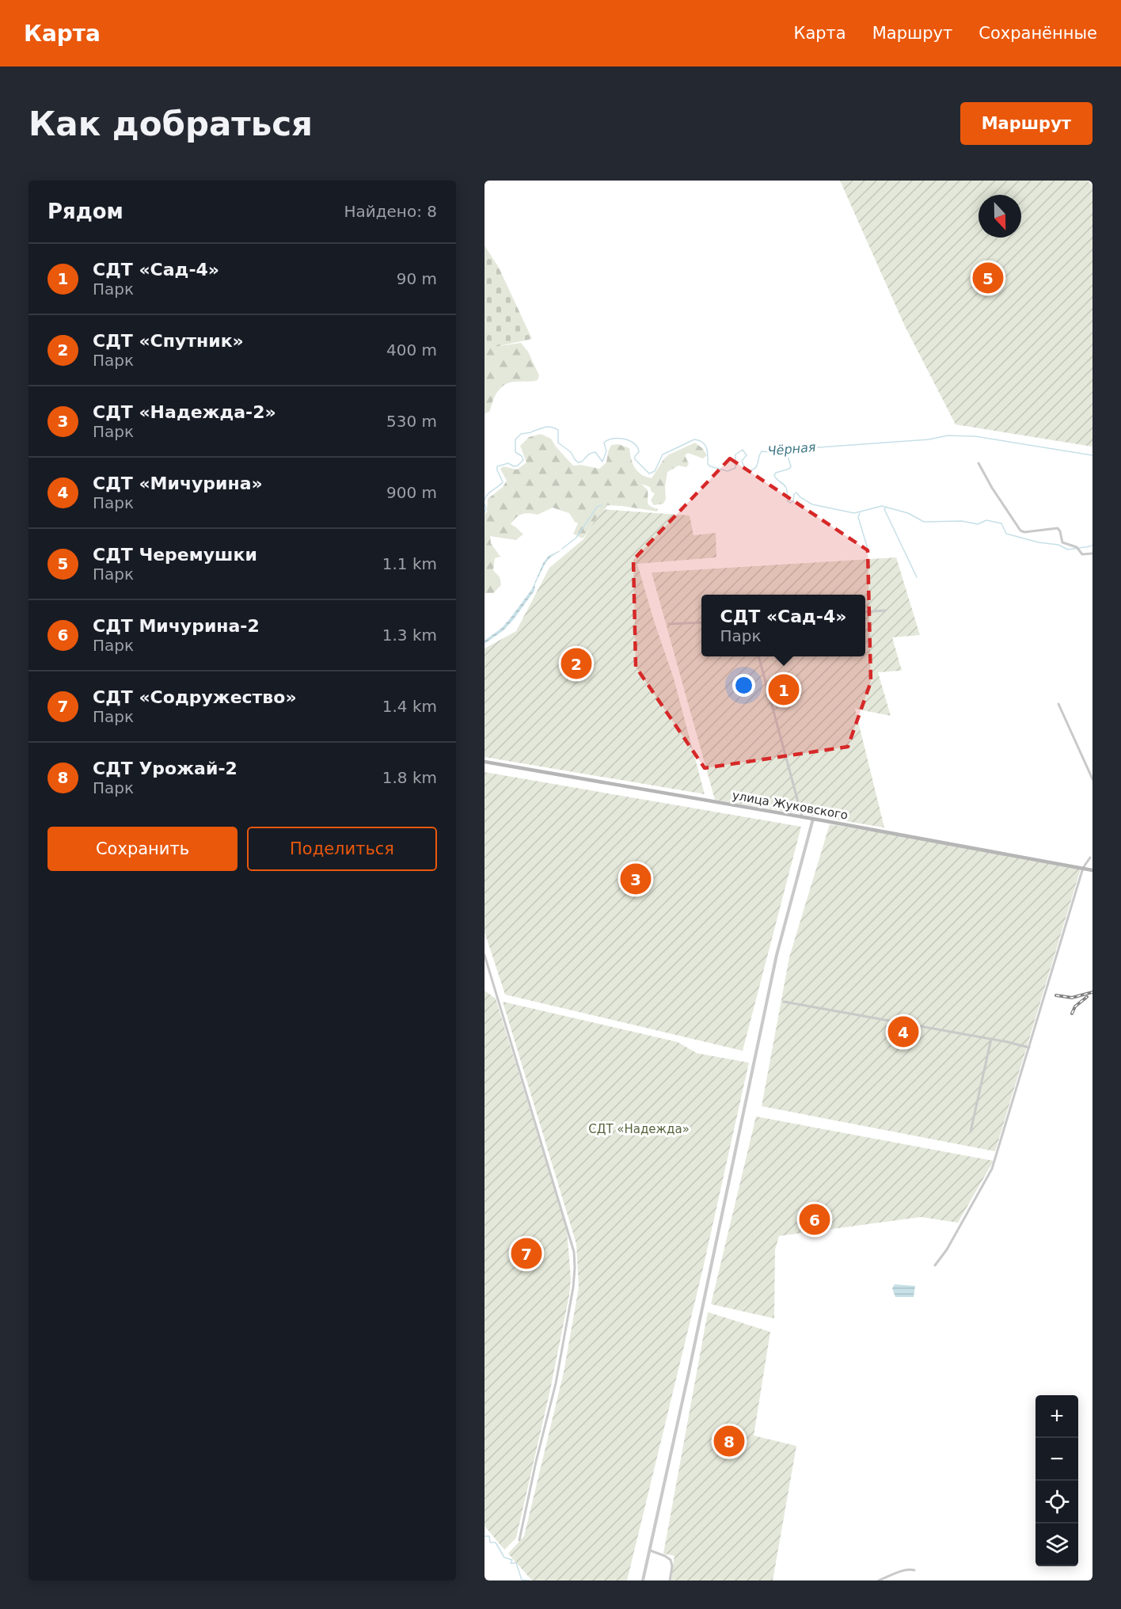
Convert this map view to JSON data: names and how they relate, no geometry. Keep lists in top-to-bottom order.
{
  "streets": {
    "main road": ["улица Жуковского"]
  },
  "water": ["Чёрная"],
  "parks": ["СДТ «Надежда»"],
  "north": "bottom",
  "page": {
    "header": "Карта",
    "nav": ["Карта", "Маршрут", "Сохранённые"],
    "buttons": [
      "Маршрут",
      ["Сохранить", "Поделиться"]
    ],
    "title": "Как добраться",
    "heading": ["Рядом", "Найдено: 8"],
    "list": [
      {
        "mark": "1",
        "name": "СДТ «Сад-4»",
        "note": "Парк",
        "value": "90 m"
      },
      {
        "mark": "2",
        "name": "СДТ «Спутник»",
        "note": "Парк",
        "value": "400 m"
      },
      {
        "mark": "3",
        "name": "СДТ «Надежда-2»",
        "note": "Парк",
        "value": "530 m"
      },
      {
        "mark": "4",
        "name": "СДТ «Мичурина»",
        "note": "Парк",
        "value": "900 m"
      },
      {
        "mark": "5",
        "name": "СДТ Черемушки",
        "note": "Парк",
        "value": "1.1 km"
      },
      {
        "mark": "6",
        "name": "СДТ Мичурина-2",
        "note": "Парк",
        "value": "1.3 km"
      },
      {
        "mark": "7",
        "name": "СДТ «Содружество»",
        "note": "Парк",
        "value": "1.4 km"
      },
      {
        "mark": "8",
        "name": "СДТ Урожай-2",
        "note": "Парк",
        "value": "1.8 km"
      }
    ],
    "pins": [
      "5",
      "2",
      "1",
      "3",
      "4",
      "6",
      "7",
      "8"
    ],
    "popup": ["СДТ «Сад-4»", "Парк"],
    "map_buttons": ["+", "−"]
  }
}
